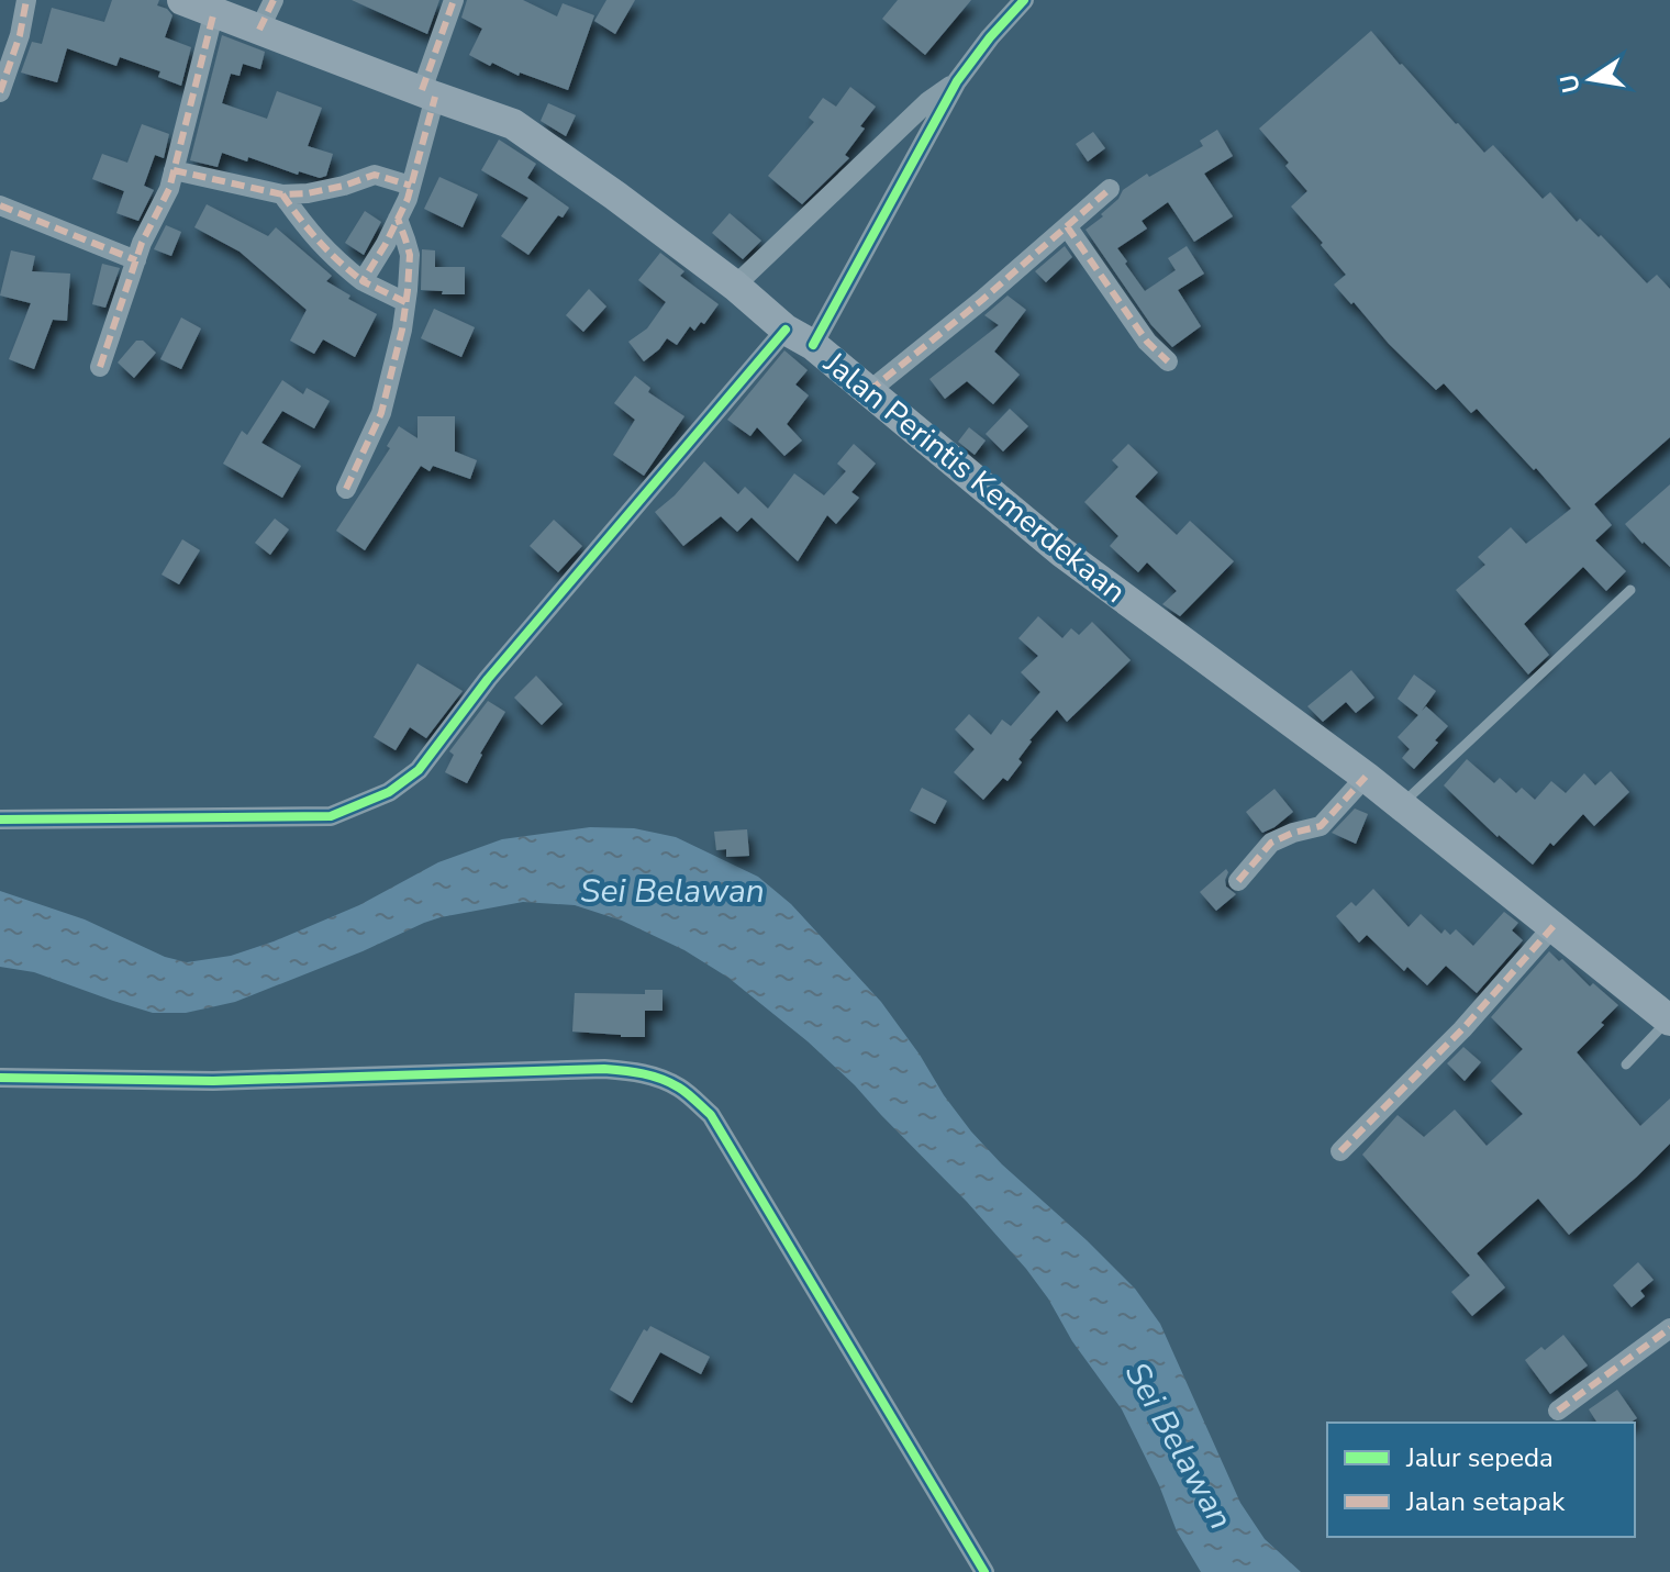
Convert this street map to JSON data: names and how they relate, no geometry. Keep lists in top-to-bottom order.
{
  "streets": {
    "main road": ["Jalan Perintis Kemerdekaan"]
  },
  "water": ["Sei Belawan"],
  "legend": ["Jalur sepeda", "Jalan setapak"],
  "north": "left"
}
